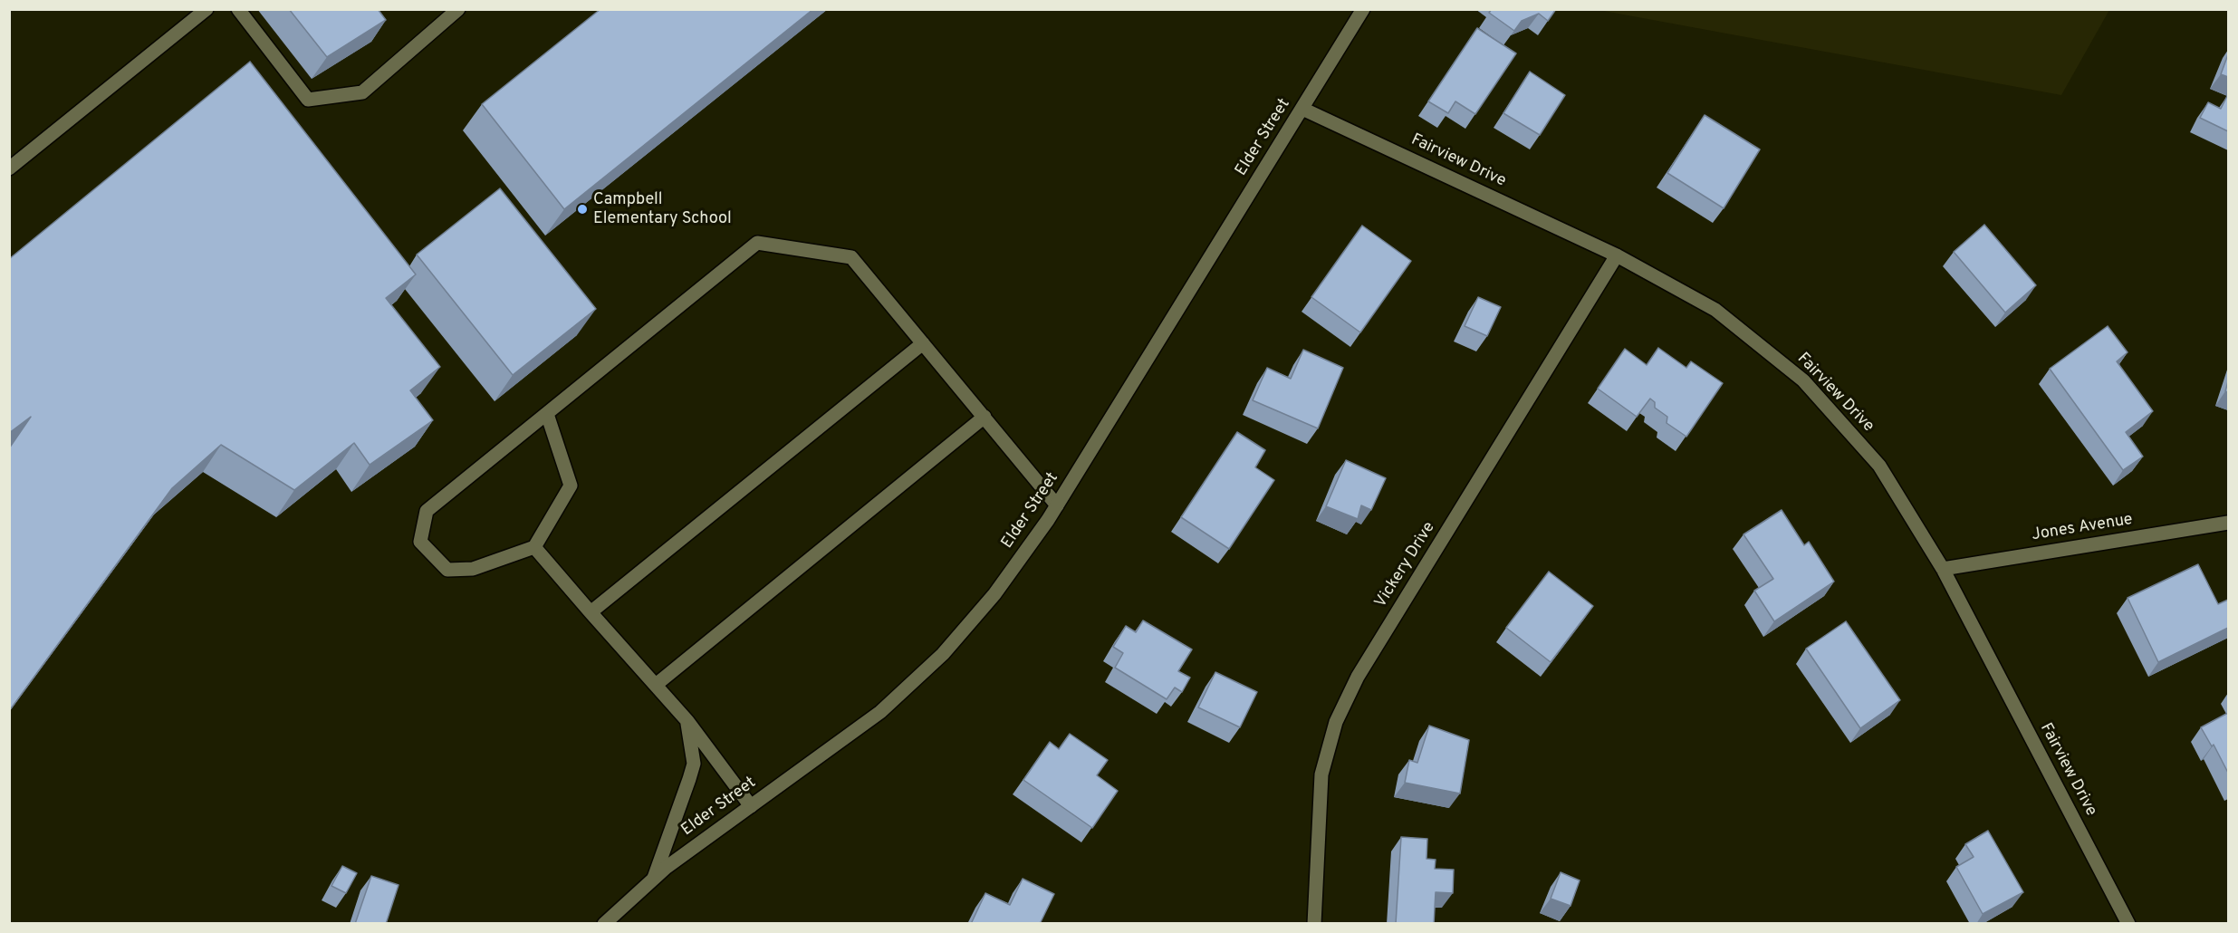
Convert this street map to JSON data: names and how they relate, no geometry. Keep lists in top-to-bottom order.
{
  "streets": {
    "street": [
      "Elder Street",
      "Fairview Drive",
      "Jones Avenue",
      "Vickery Drive"
    ]
  },
  "crossings": [
    ["Elder Street", "Fairview Drive"],
    ["Fairview Drive", "Jones Avenue"],
    ["Fairview Drive", "Vickery Drive"]
  ],
  "places": ["Campbell Elementary School"]
}
